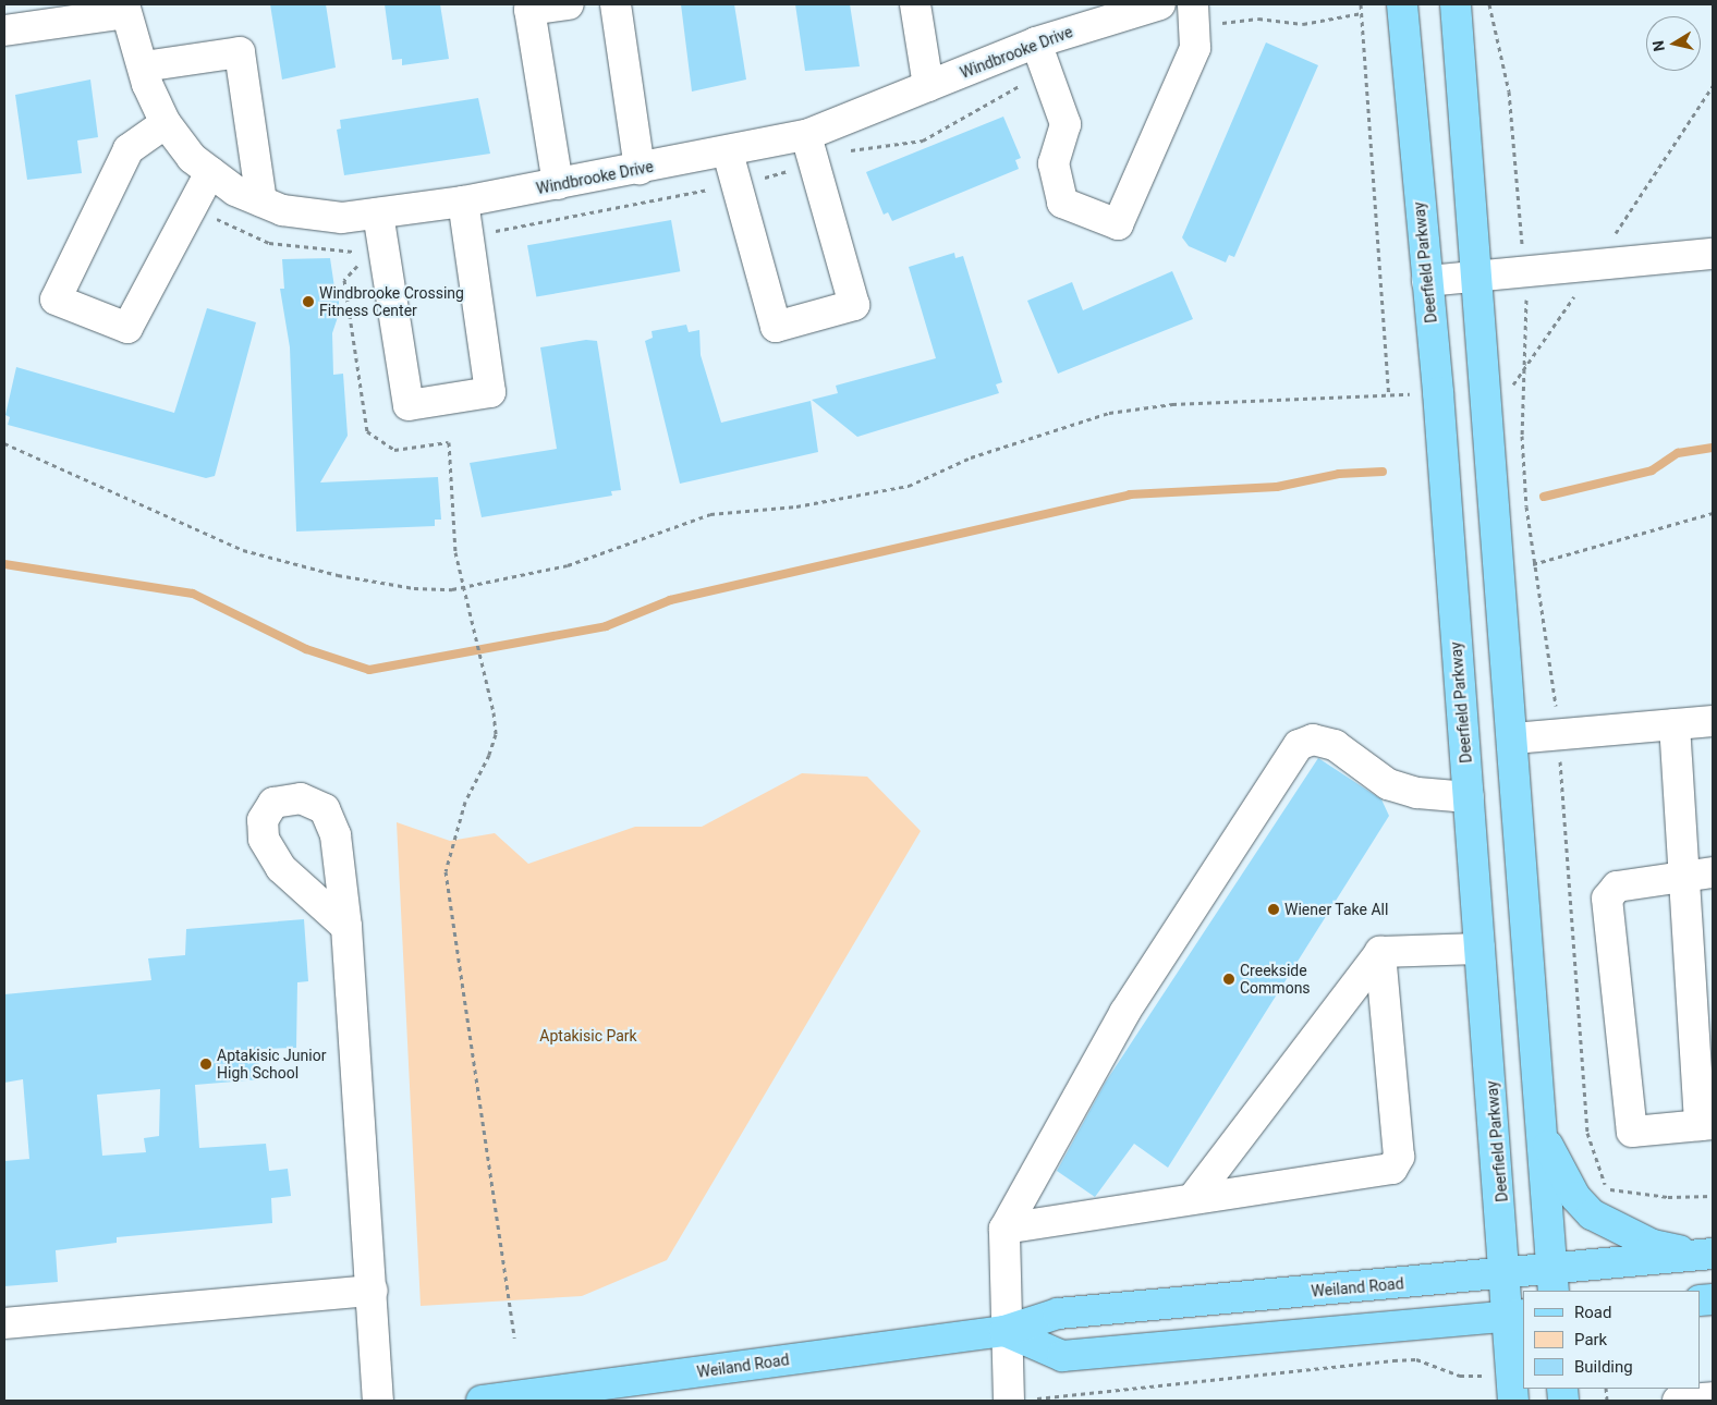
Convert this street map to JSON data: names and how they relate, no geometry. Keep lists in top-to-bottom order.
{
  "streets": {
    "main road": ["Deerfield Parkway", "Weiland Road"],
    "street": ["Windbrooke Drive"]
  },
  "crossings": [
    ["Deerfield Parkway", "Weiland Road"]
  ],
  "parks": ["Aptakisic Park"],
  "places": [
    "Windbrooke Crossing Fitness Center",
    "Wiener Take All",
    "Creekside Commons",
    "Aptakisic Junior High School"
  ],
  "legend": ["Road", "Park", "Building"],
  "north": "left"
}
